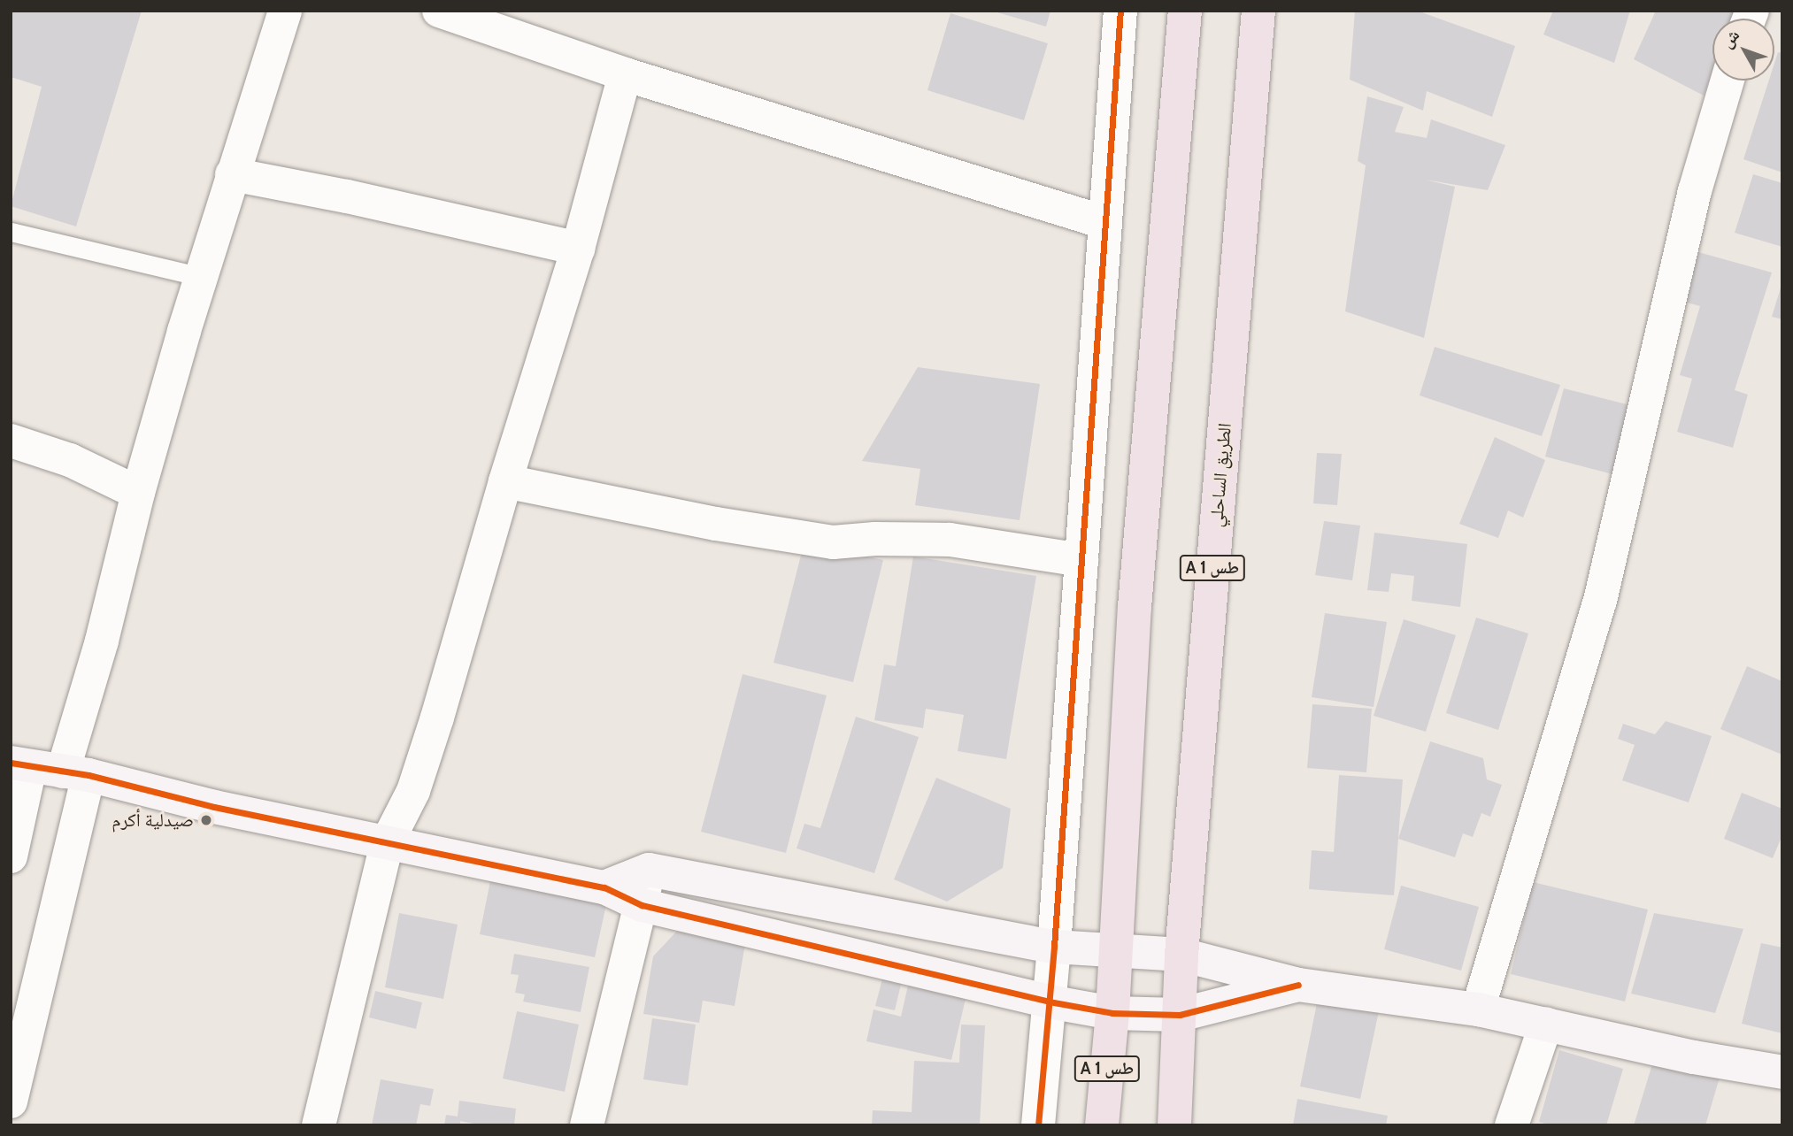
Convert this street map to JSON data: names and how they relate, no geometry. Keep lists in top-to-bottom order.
{
  "streets": {
    "highway": ["الطريق الساحلي", "A 1 طس"]
  },
  "places": ["صيدلية أكرم"],
  "north": "top left"
}
